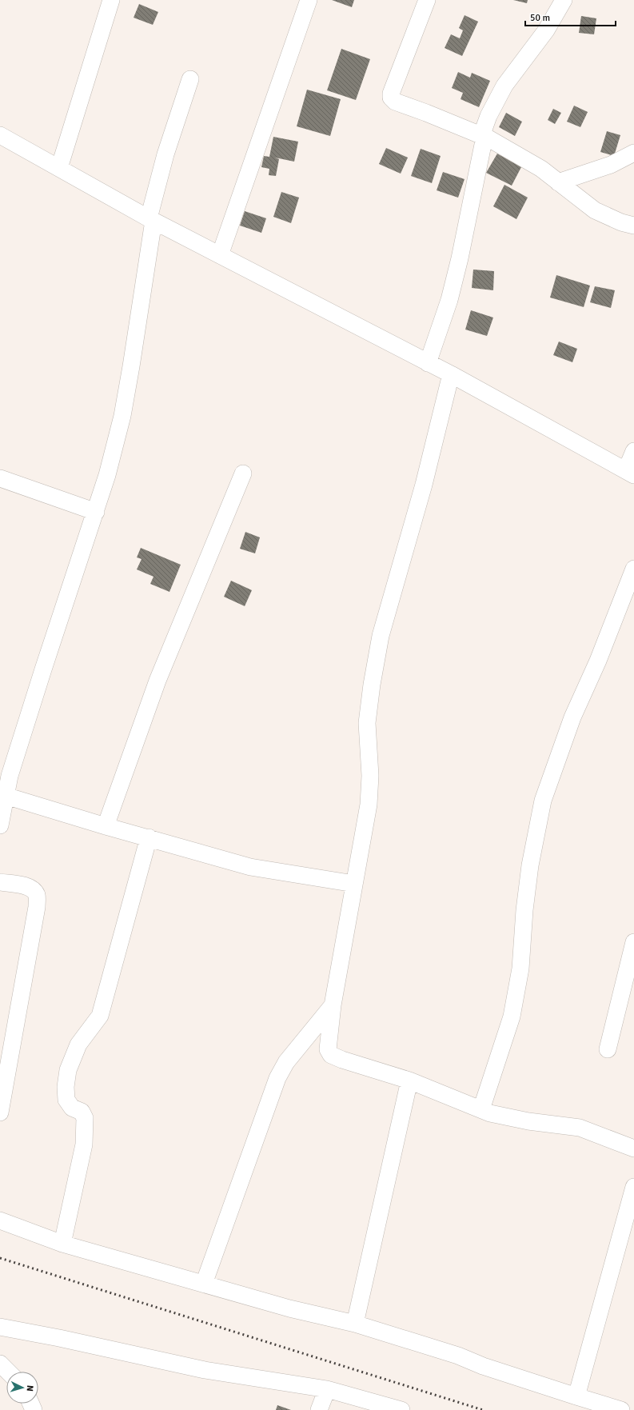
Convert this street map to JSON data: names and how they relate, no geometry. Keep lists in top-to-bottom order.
{
  "scale_bar": "50 m",
  "north": "right"
}
